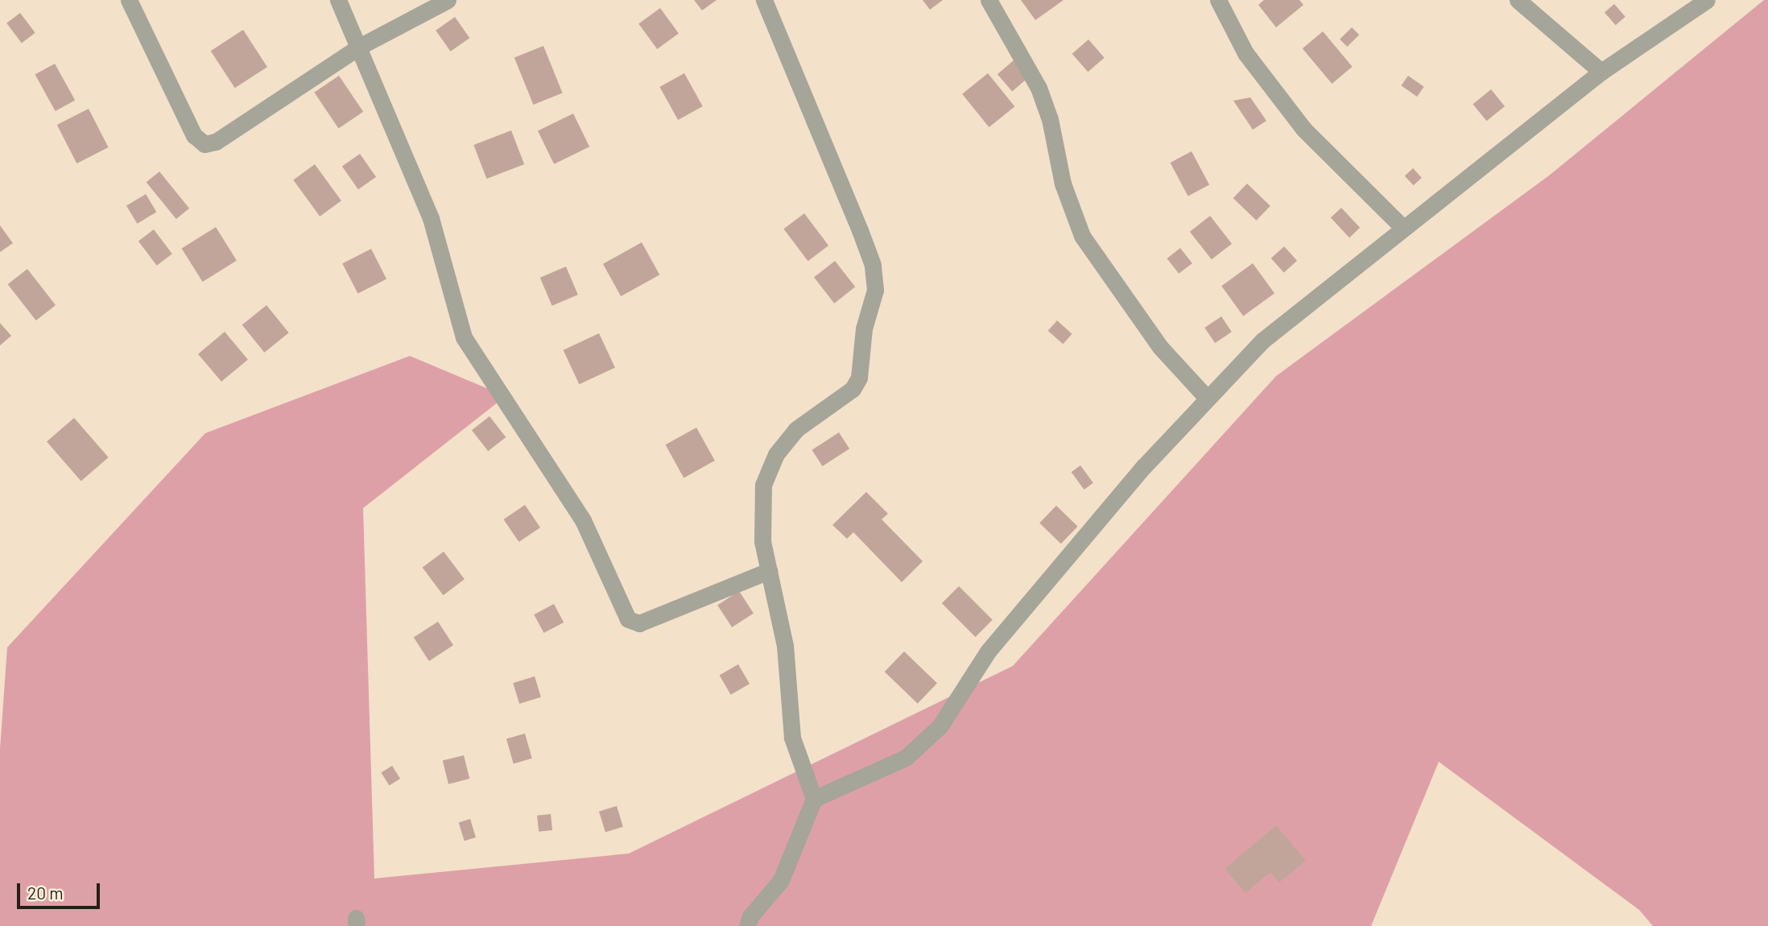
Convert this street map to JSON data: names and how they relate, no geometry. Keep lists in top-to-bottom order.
{
  "scale_bar": "20 m"
}
